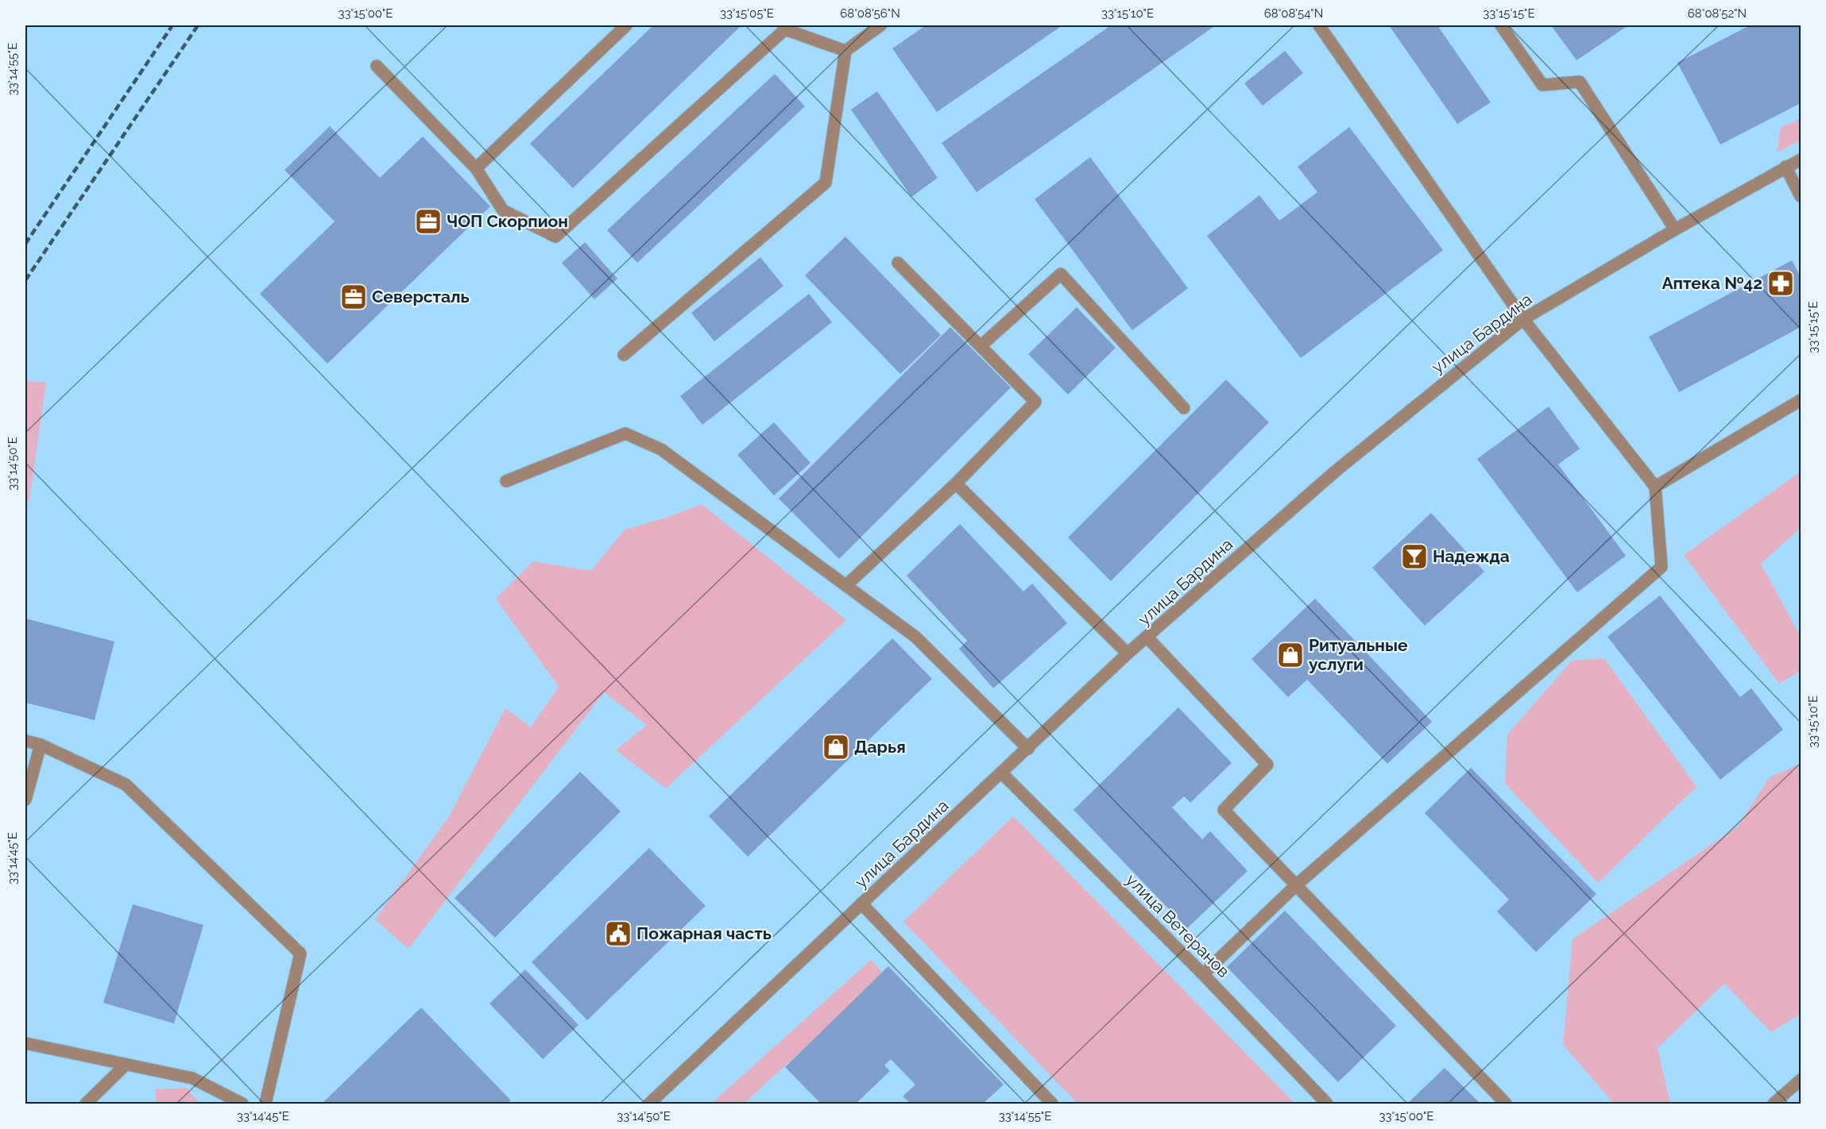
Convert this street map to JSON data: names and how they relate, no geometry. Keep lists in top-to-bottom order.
{
  "streets": {
    "street": ["улица Бардина", "улица Ветеранов"]
  },
  "crossings": [
    ["улица Бардина", "улица Ветеранов"]
  ],
  "places": {
    "office": ["ЧОП Скорпион", "Северсталь"],
    "pharmacy": ["Аптека №42"],
    "bar": ["Надежда"],
    "shop": ["Ритуальные услуги", "Дарья"],
    "public building": ["Пожарная часть"]
  },
  "coordinates": [
    "33°15'00\"E",
    "33°15'05\"E",
    "68°08'56\"N",
    "33°15'10\"E",
    "68°08'54\"N",
    "33°15'15\"E",
    "68°08'52\"N",
    "33°14'55\"E",
    "33°14'50\"E",
    "33°14'45\"E"
  ]
}
